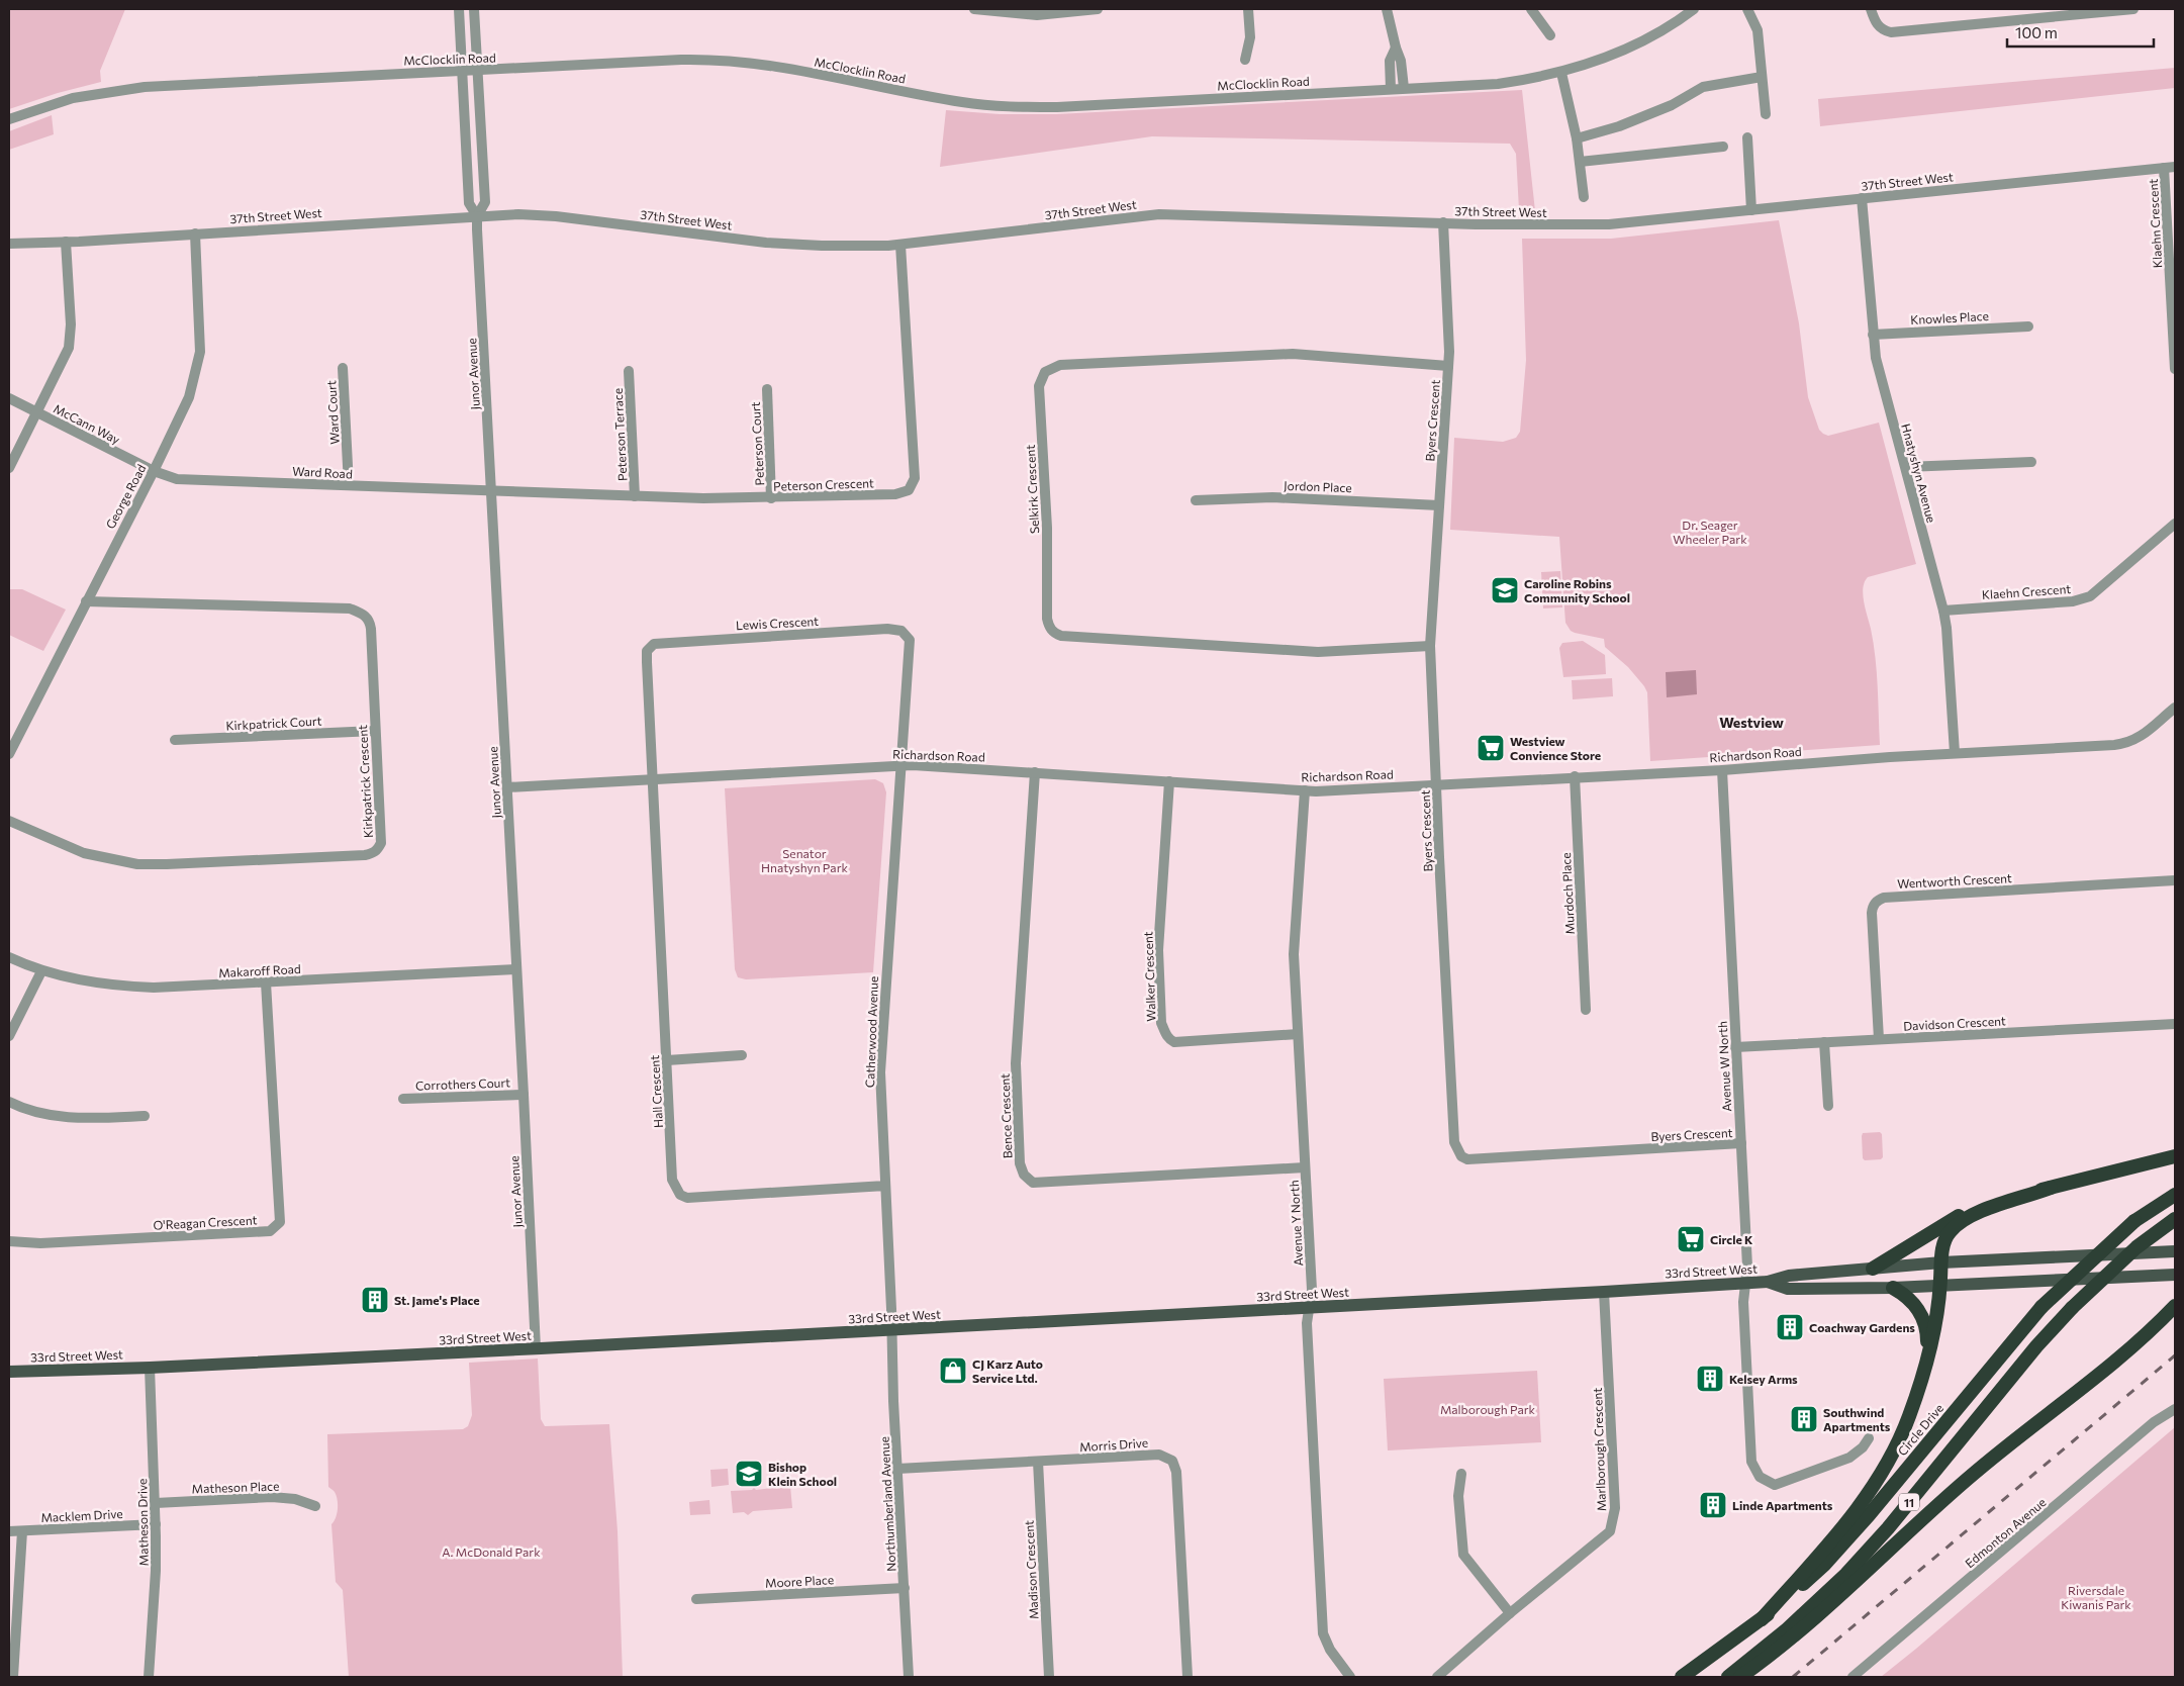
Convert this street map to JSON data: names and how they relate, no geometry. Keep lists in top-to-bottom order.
{
  "streets": {
    "highway": ["Circle Drive", "11"],
    "main road": ["33rd Street West"],
    "street": [
      "McClocklin Road",
      "37th Street West",
      "Klaehn Crescent",
      "Knowles Place",
      "Junor Avenue",
      "Ward Court",
      "Byers Crescent",
      "McCann Way",
      "Peterson Terrace",
      "Peterson Court",
      "Ward Road",
      "Hnatyshyn Avenue",
      "Peterson Crescent",
      "Jordon Place",
      "Selkirk Crescent",
      "George Road",
      "Lewis Crescent",
      "Kirkpatrick Court",
      "Richardson Road",
      "Kirkpatrick Crescent",
      "Wentworth Crescent",
      "Murdoch Place",
      "Makaroff Road",
      "Walker Crescent",
      "Davidson Crescent",
      "Catherwood Avenue",
      "Avenue W North",
      "Corrothers Court",
      "Hall Crescent",
      "Bence Crescent",
      "O'Reagan Crescent",
      "Avenue Y North",
      "Morris Drive",
      "Marlborough Crescent",
      "Matheson Place",
      "Northumberland Avenue",
      "Macklem Drive",
      "Matheson Drive",
      "Edmonton Avenue",
      "Madison Crescent",
      "Moore Place"
    ]
  },
  "crossings": [
    ["McClocklin Road", "Junor Avenue"],
    ["37th Street West", "Klaehn Crescent"],
    ["37th Street West", "Junor Avenue"],
    ["37th Street West", "Byers Crescent"],
    ["37th Street West", "Hnatyshyn Avenue"],
    ["37th Street West", "Peterson Crescent"],
    ["37th Street West", "George Road"],
    ["Klaehn Crescent", "Hnatyshyn Avenue"],
    ["Knowles Place", "Hnatyshyn Avenue"],
    ["Junor Avenue", "Ward Road"],
    ["Junor Avenue", "Peterson Crescent"],
    ["Junor Avenue", "Richardson Road"],
    ["Junor Avenue", "Makaroff Road"],
    ["Junor Avenue", "Corrothers Court"],
    ["Junor Avenue", "33rd Street West"],
    ["Ward Court", "Ward Road"],
    ["Byers Crescent", "Jordon Place"],
    ["Byers Crescent", "Selkirk Crescent"],
    ["Byers Crescent", "Richardson Road"],
    ["Byers Crescent", "Avenue W North"],
    ["McCann Way", "Ward Road"],
    ["McCann Way", "George Road"],
    ["Peterson Terrace", "Peterson Crescent"],
    ["Peterson Court", "Peterson Crescent"],
    ["Ward Road", "Peterson Crescent"],
    ["Ward Road", "George Road"],
    ["Hnatyshyn Avenue", "Richardson Road"],
    ["George Road", "Kirkpatrick Crescent"],
    ["Lewis Crescent", "Richardson Road"],
    ["Lewis Crescent", "Catherwood Avenue"],
    ["Lewis Crescent", "Hall Crescent"],
    ["Kirkpatrick Court", "Kirkpatrick Crescent"],
    ["Richardson Road", "Murdoch Place"],
    ["Richardson Road", "Walker Crescent"],
    ["Richardson Road", "Catherwood Avenue"],
    ["Richardson Road", "Avenue W North"],
    ["Richardson Road", "Hall Crescent"],
    ["Richardson Road", "Bence Crescent"],
    ["Richardson Road", "Avenue Y North"],
    ["Wentworth Crescent", "Davidson Crescent"],
    ["Makaroff Road", "O'Reagan Crescent"],
    ["Walker Crescent", "Avenue Y North"],
    ["Davidson Crescent", "Avenue W North"],
    ["Catherwood Avenue", "Hall Crescent"],
    ["Catherwood Avenue", "33rd Street West"],
    ["Catherwood Avenue", "Northumberland Avenue"],
    ["Avenue W North", "33rd Street West"],
    ["Bence Crescent", "Avenue Y North"],
    ["Avenue Y North", "33rd Street West"],
    ["33rd Street West", "Marlborough Crescent"],
    ["33rd Street West", "Northumberland Avenue"],
    ["33rd Street West", "Matheson Drive"],
    ["Morris Drive", "Northumberland Avenue"],
    ["Morris Drive", "Madison Crescent"],
    ["Matheson Place", "Matheson Drive"],
    ["Northumberland Avenue", "Moore Place"],
    ["Macklem Drive", "Matheson Drive"]
  ],
  "districts": ["Westview"],
  "parks": [
    "Dr. Seager Wheeler Park",
    "Senator Hnatyshyn Park",
    "Malborough Park",
    "A. McDonald Park",
    "Riversdale Kiwanis Park"
  ],
  "places": {
    "school or university": ["Caroline Robins Community School", "Bishop Klein School"],
    "supermarket": ["Westview Convience Store", "Circle K"],
    "building": [
      "St. Jame's Place",
      "Coachway Gardens",
      "Kelsey Arms",
      "Southwind Apartments",
      "Linde Apartments"
    ],
    "shop": ["CJ Karz Auto Service Ltd."]
  },
  "scale_bar": "100 m"
}
